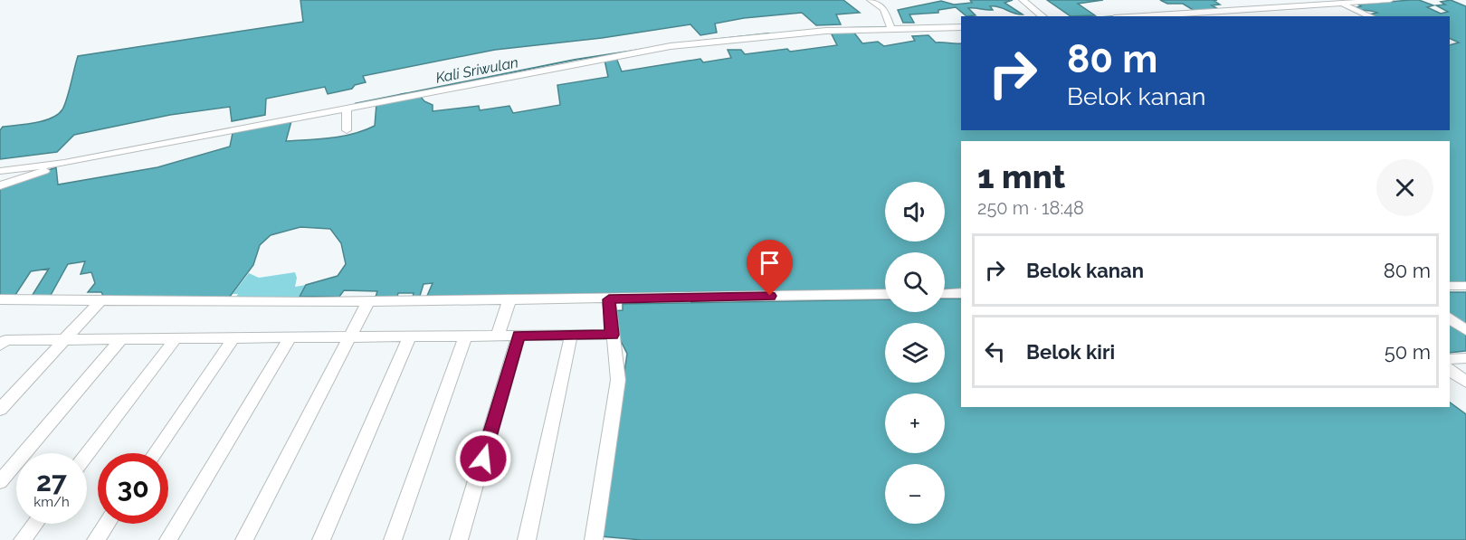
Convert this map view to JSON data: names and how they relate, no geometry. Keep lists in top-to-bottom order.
{
  "water": ["Kali Sriwulan"],
  "page": {
    "turn": ["80 m", "Belok kanan"],
    "heading": ["1 mnt", "250 m · 18:48"],
    "map_buttons": ["+", "−"],
    "list": [
      {
        "name": "Belok kanan",
        "value": "80 m"
      },
      {
        "name": "Belok kiri",
        "value": "50 m"
      }
    ],
    "speed": "27 km/h",
    "limit": "30"
  }
}
